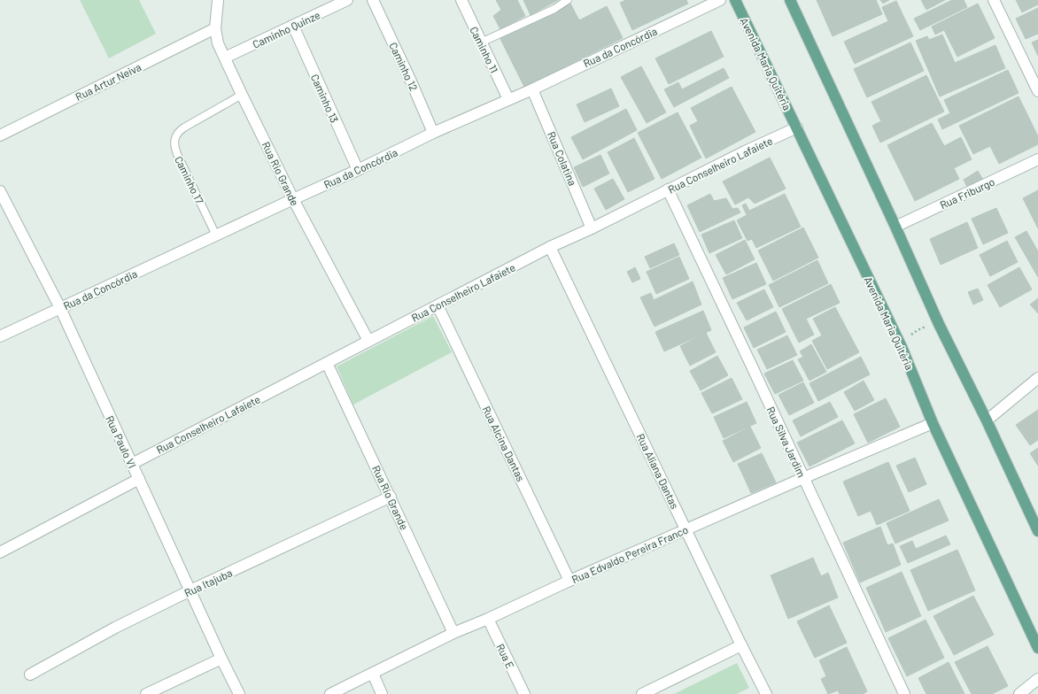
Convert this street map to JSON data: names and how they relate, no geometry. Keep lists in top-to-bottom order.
{
  "streets": {
    "main road": ["Avenida Maria Quitéria"],
    "street": [
      "Caminho Quinze",
      "Rua da Concórdia",
      "Caminho 11",
      "Caminho 12",
      "Rua Artur Neiva",
      "Caminho 13",
      "Rua Colatina",
      "Rua Conselheiro Lafaiete",
      "Rua Rio Grande",
      "Rua Friburgo",
      "Rua Paulo VI",
      "Rua Silva Jardim",
      "Rua Alcina Dantas",
      "Rua Aliana Dantas",
      "Rua Edvaldo Pereira Franco",
      "Rua Itajuba",
      "Rua E"
    ],
    "lane": ["Caminho 17"]
  },
  "crossings": [
    ["Caminho Quinze", "Caminho 13"],
    ["Caminho Quinze", "Rua Rio Grande"],
    ["Rua da Concórdia", "Caminho 11"],
    ["Rua da Concórdia", "Caminho 12"],
    ["Rua da Concórdia", "Caminho 13"],
    ["Rua da Concórdia", "Rua Colatina"],
    ["Rua da Concórdia", "Rua Rio Grande"],
    ["Rua da Concórdia", "Caminho 17"],
    ["Rua da Concórdia", "Rua Paulo VI"],
    ["Avenida Maria Quitéria", "Rua Conselheiro Lafaiete"],
    ["Avenida Maria Quitéria", "Rua Edvaldo Pereira Franco"],
    ["Rua Artur Neiva", "Rua Rio Grande"],
    ["Rua Colatina", "Rua Conselheiro Lafaiete"],
    ["Rua Conselheiro Lafaiete", "Rua Rio Grande"],
    ["Rua Conselheiro Lafaiete", "Rua Paulo VI"],
    ["Rua Conselheiro Lafaiete", "Rua Silva Jardim"],
    ["Rua Conselheiro Lafaiete", "Rua Alcina Dantas"],
    ["Rua Conselheiro Lafaiete", "Rua Aliana Dantas"],
    ["Rua Rio Grande", "Caminho 17"],
    ["Rua Rio Grande", "Rua Edvaldo Pereira Franco"],
    ["Rua Rio Grande", "Rua Itajuba"],
    ["Rua Paulo VI", "Rua Itajuba"],
    ["Rua Silva Jardim", "Rua Edvaldo Pereira Franco"],
    ["Rua Alcina Dantas", "Rua Edvaldo Pereira Franco"],
    ["Rua Aliana Dantas", "Rua Edvaldo Pereira Franco"],
    ["Rua Edvaldo Pereira Franco", "Rua E"]
  ]
}
